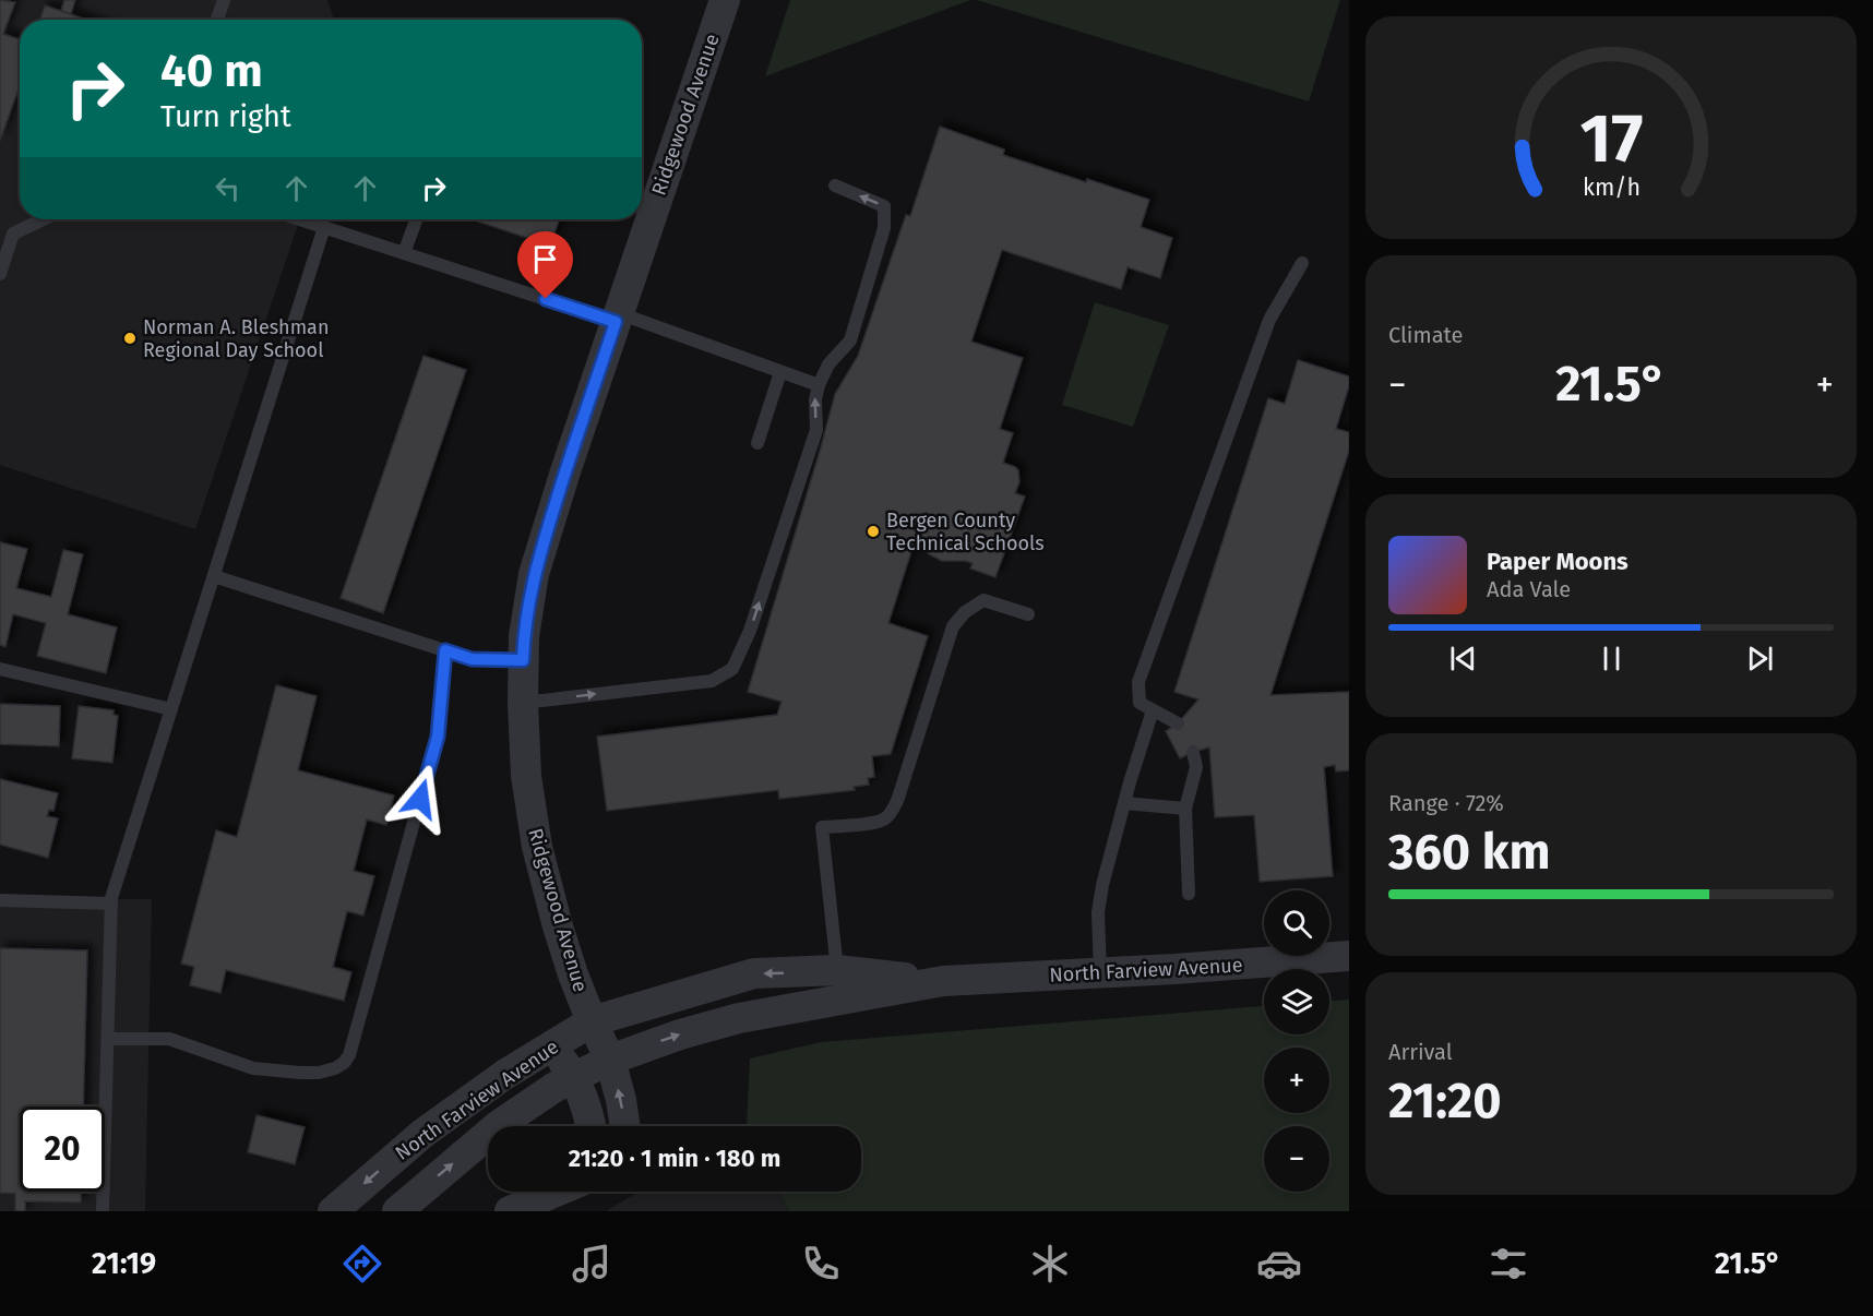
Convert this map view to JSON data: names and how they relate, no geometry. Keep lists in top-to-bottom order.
{
  "streets": {
    "street": ["Ridgewood Avenue", "North Farview Avenue"]
  },
  "crossings": [
    ["Ridgewood Avenue", "North Farview Avenue"]
  ],
  "places": ["Norman A. Bleshman Regional Day School", "Bergen County Technical Schools"],
  "page": {
    "turn": ["40 m", "Turn right"],
    "tile": [
      "Climate",
      ["Range · 72%", "360 km"],
      ["Arrival", "21:20"]
    ],
    "heat": ["−", "21.5°", "+"],
    "song": ["Paper Moons", "Ada Vale"],
    "map_buttons": ["+", "−"],
    "limit": "20",
    "trip": "21:20 · 1 min · 180 m",
    "tabs": ["21:19", "21.5°"],
    "gauge": ["17", "km/h"]
  }
}
